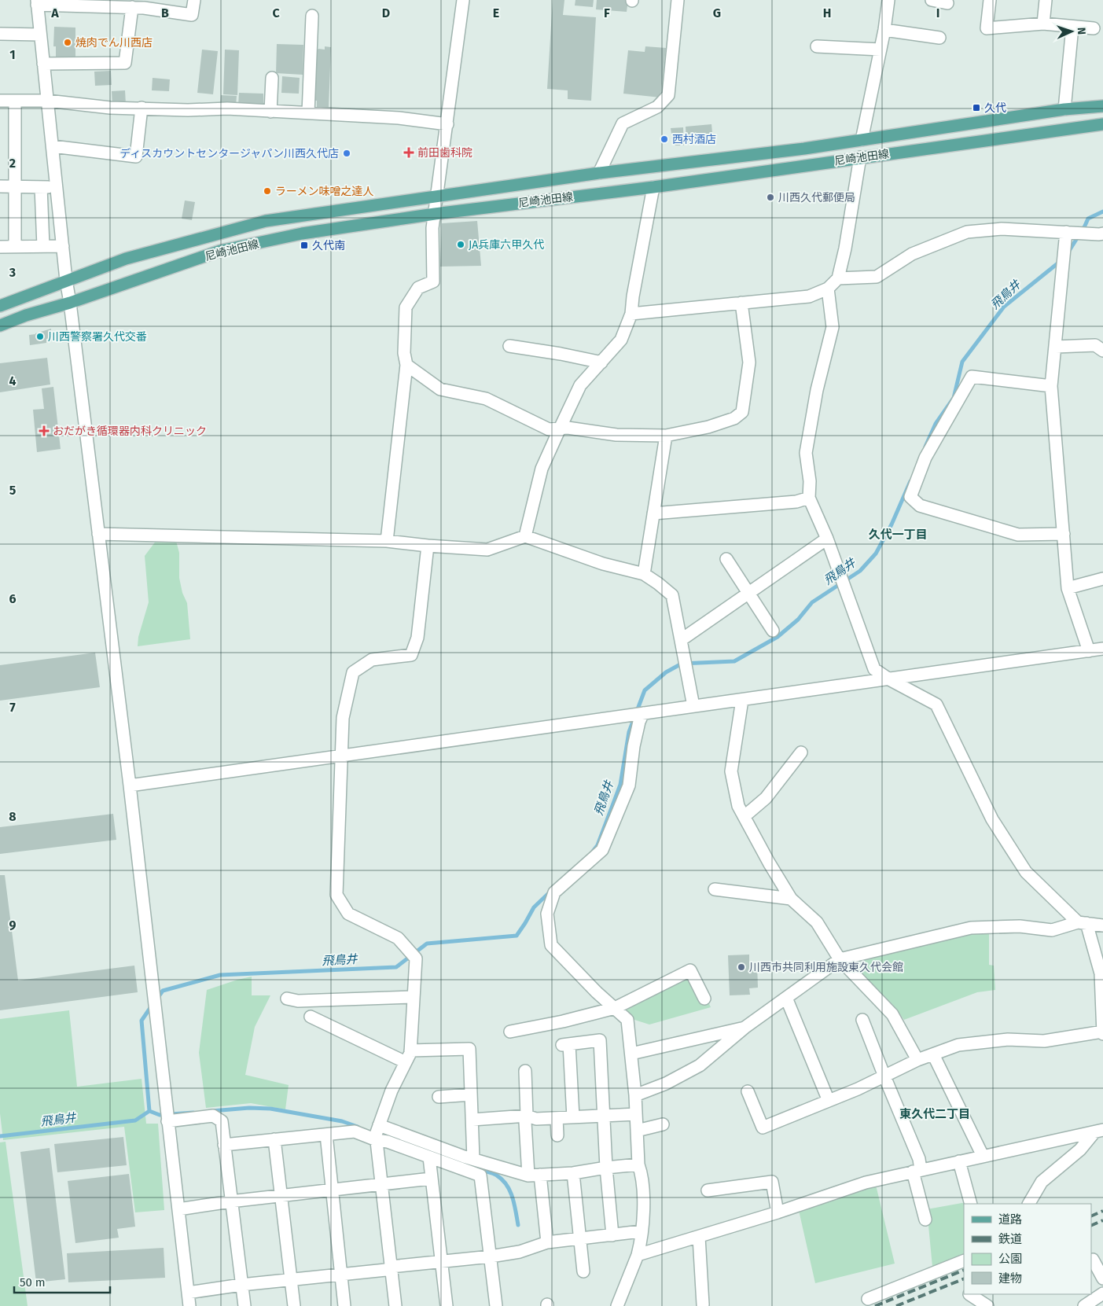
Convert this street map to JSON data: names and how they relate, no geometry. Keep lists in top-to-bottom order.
{
  "streets": {
    "main road": ["尼崎池田線"]
  },
  "districts": ["久代一丁目", "東久代二丁目"],
  "water": ["飛鳥井"],
  "places": {
    "other": [
      "焼肉でん川西店",
      "西村酒店",
      "ディスカウントセンタージャパン川西久代店",
      "ラーメン味噌之達人",
      "川西久代郵便局",
      "JA兵庫六甲久代",
      "川西警察署久代交番",
      "川西市共同利用施設東久代会館"
    ],
    "transit": ["久代", "久代南"],
    "health": ["前田歯科院", "おだがき循環器内科クリニック"]
  },
  "legend": [
    "道路",
    "鉄道",
    "公園",
    "建物"
  ],
  "scale_bar": "50 m",
  "north": "right",
  "grid": {
    "columns": [
      "A",
      "B",
      "C",
      "D",
      "E",
      "F",
      "G",
      "H",
      "I"
    ],
    "rows": [
      "1",
      "2",
      "3",
      "4",
      "5",
      "6",
      "7",
      "8",
      "9"
    ]
  }
}
